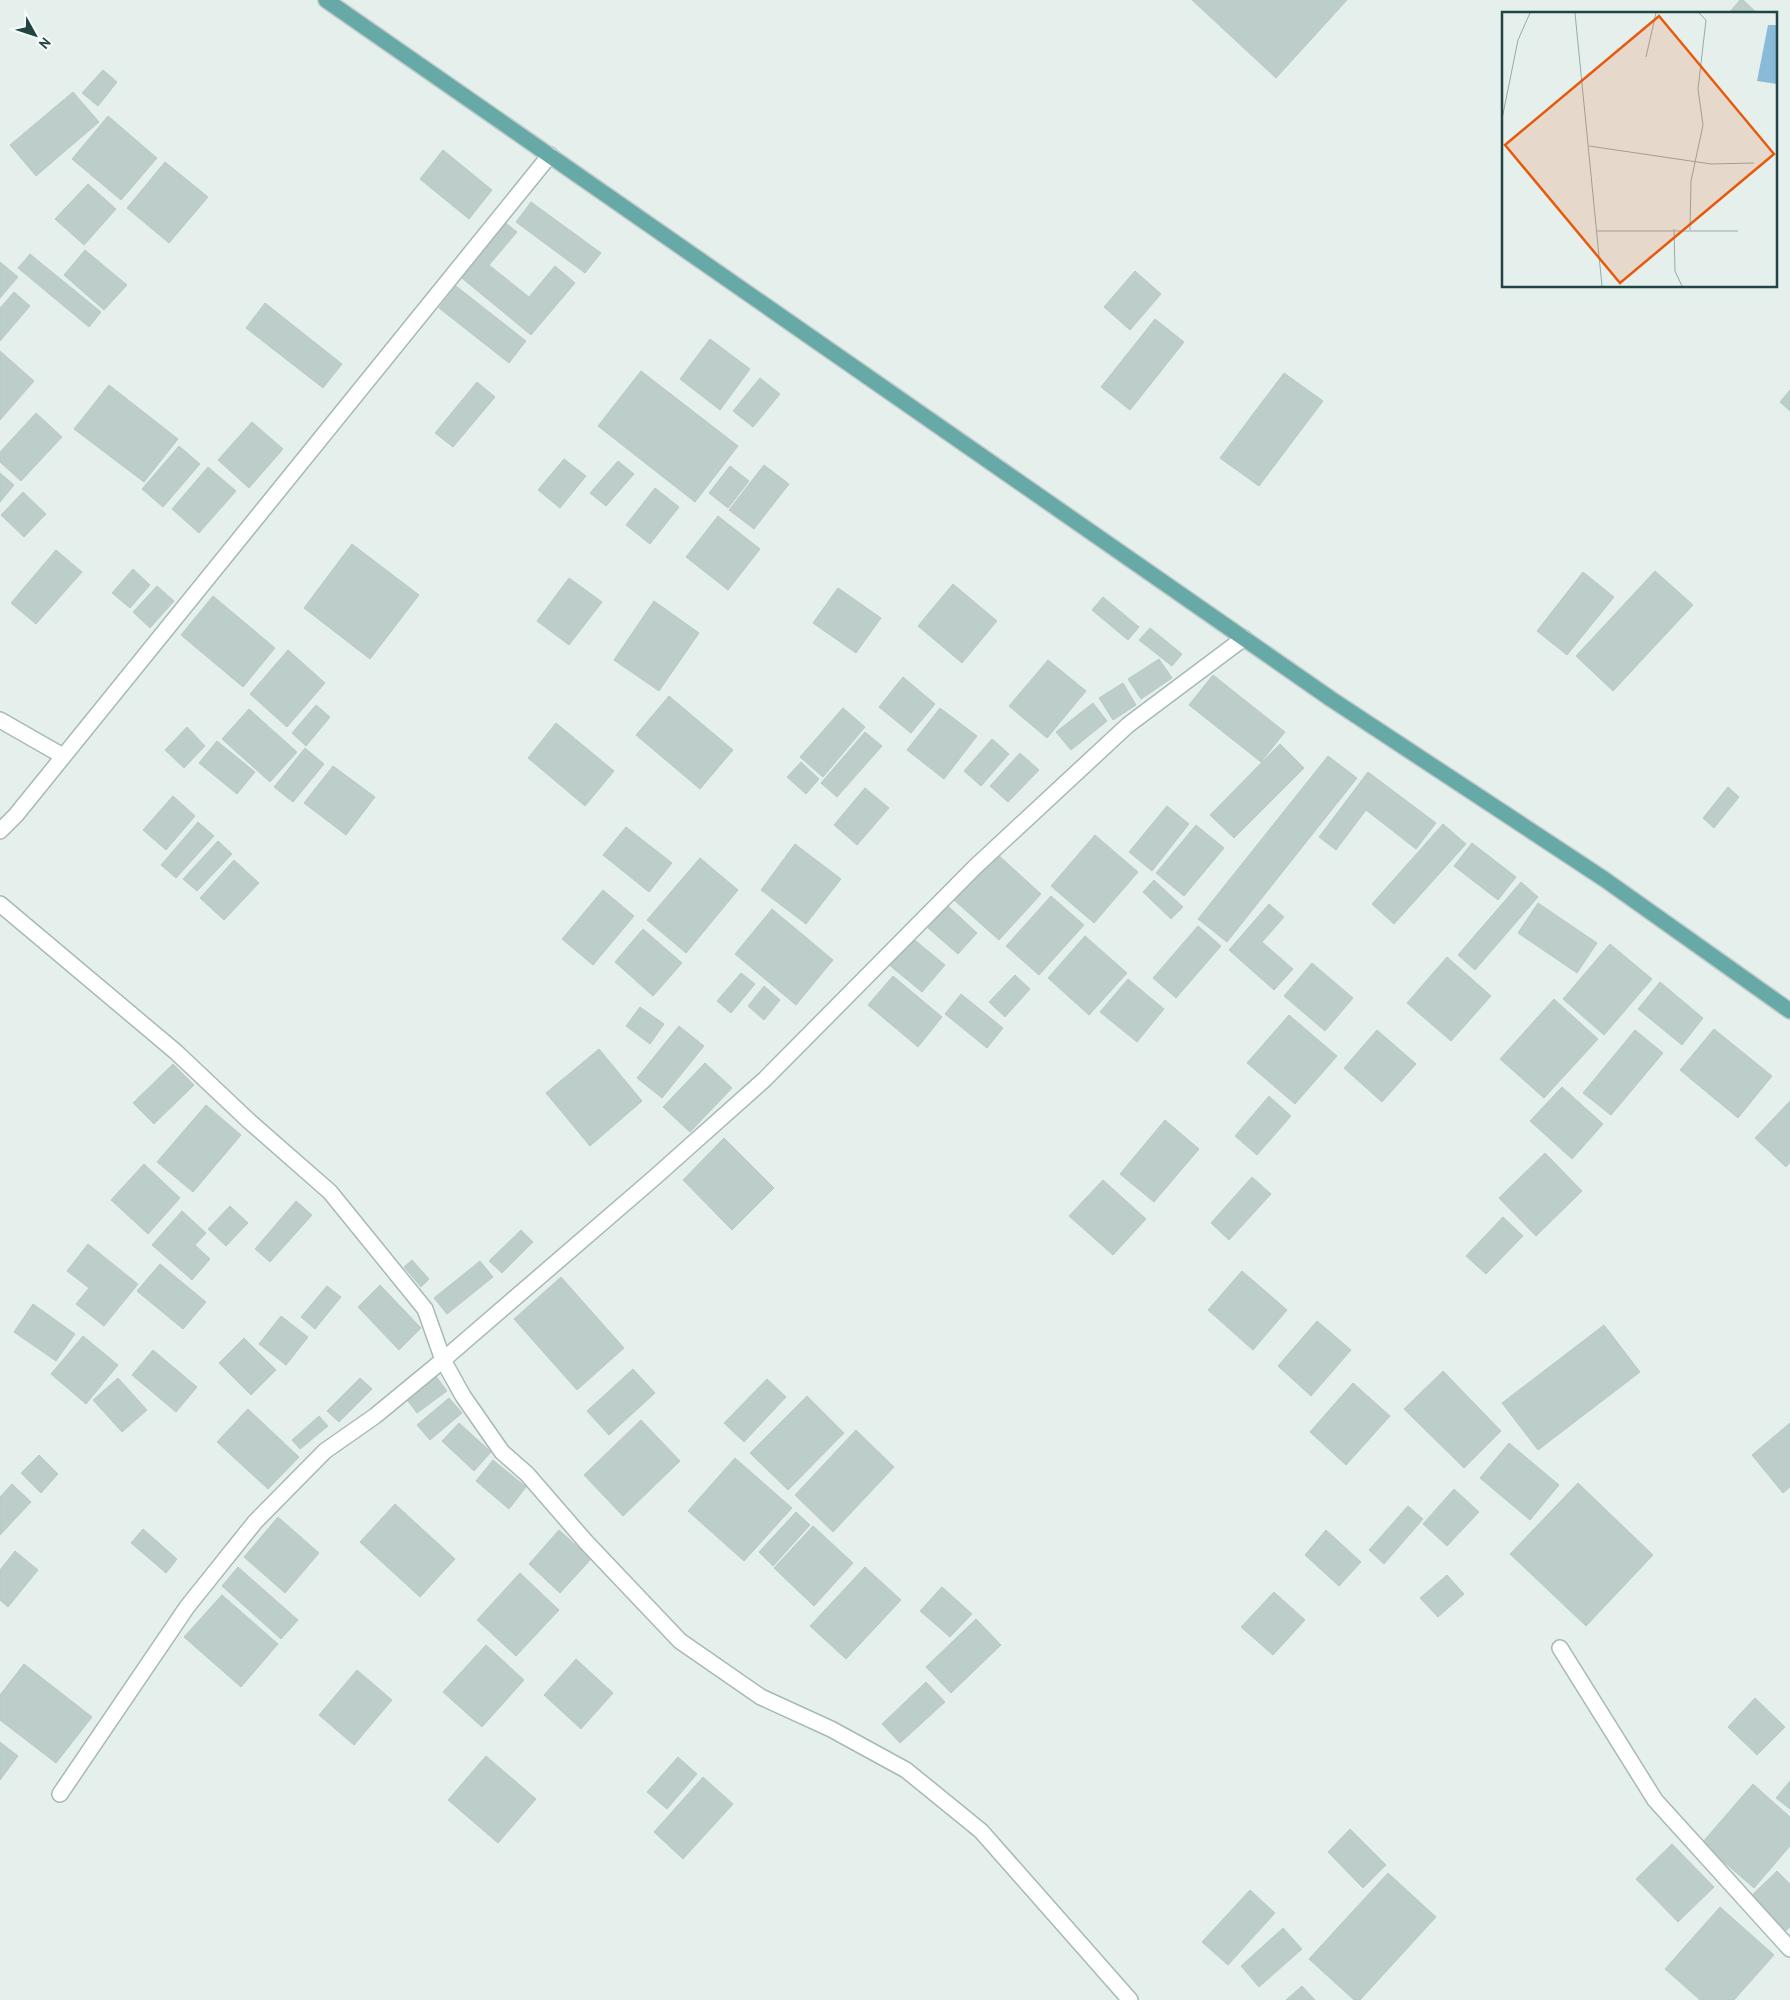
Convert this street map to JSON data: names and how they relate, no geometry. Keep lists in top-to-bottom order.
{
  "north": "bottom right"
}
